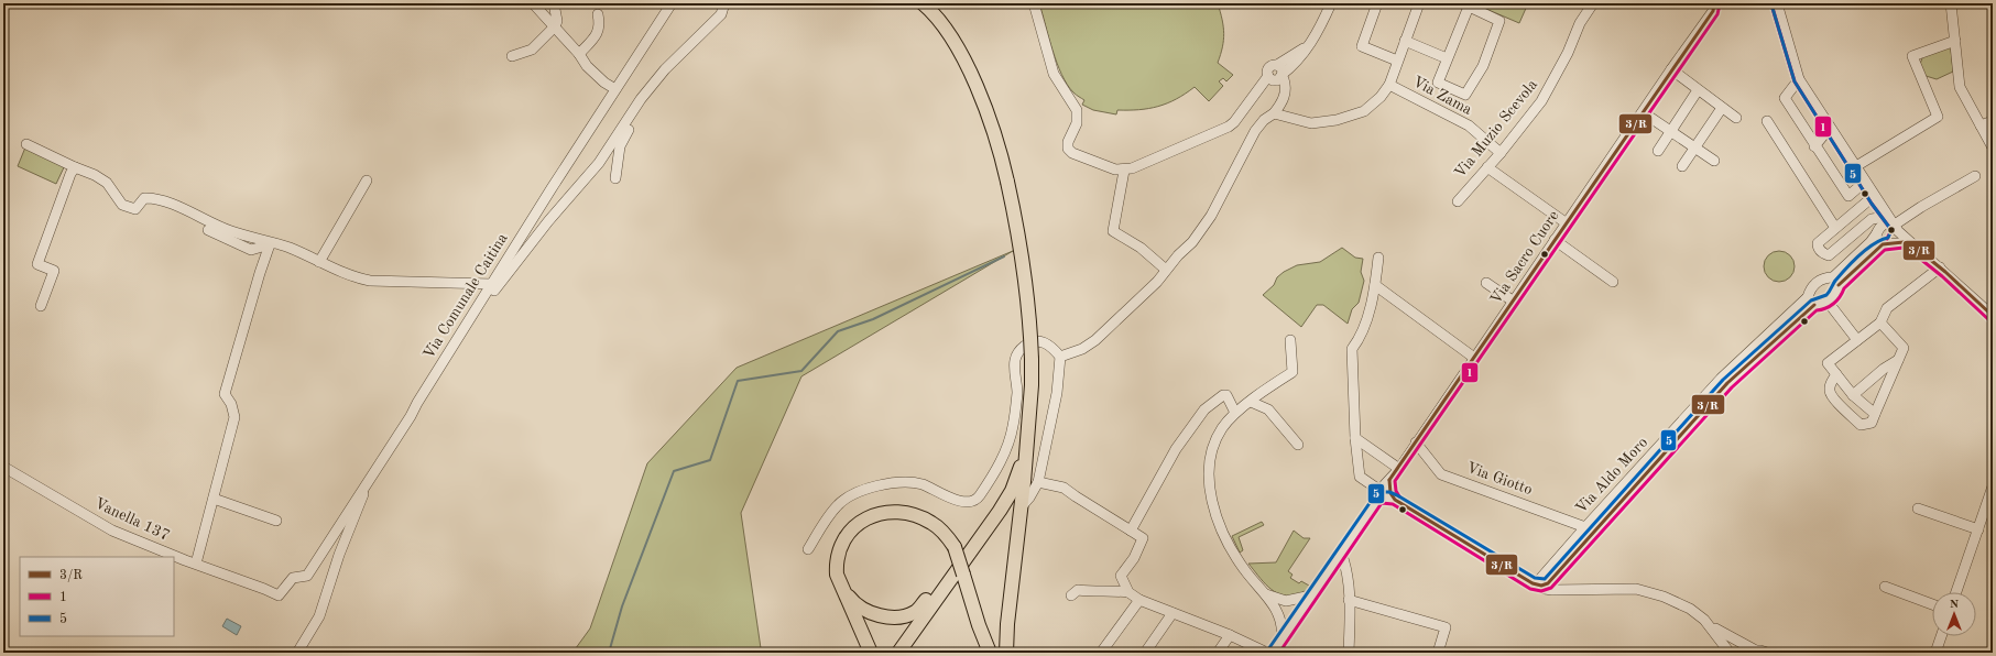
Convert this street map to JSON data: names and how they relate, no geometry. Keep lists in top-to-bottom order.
{
  "streets": {
    "street": [
      "Via Zama",
      "Via Muzio Scevola",
      "Via Sacro Cuore",
      "Via Comunale Caitina",
      "Via Aldo Moro",
      "Via Giotto",
      "Vanella 137"
    ]
  },
  "crossings": [
    ["Via Zama", "Via Muzio Scevola"],
    ["Via Sacro Cuore", "Via Giotto"],
    ["Via Comunale Caitina", "Vanella 137"],
    ["Via Aldo Moro", "Via Giotto"]
  ],
  "lines": ["transit line 3/R", "transit line 1", "transit line 5"],
  "legend": ["3/R", "1", "5"],
  "north": "top"
}
